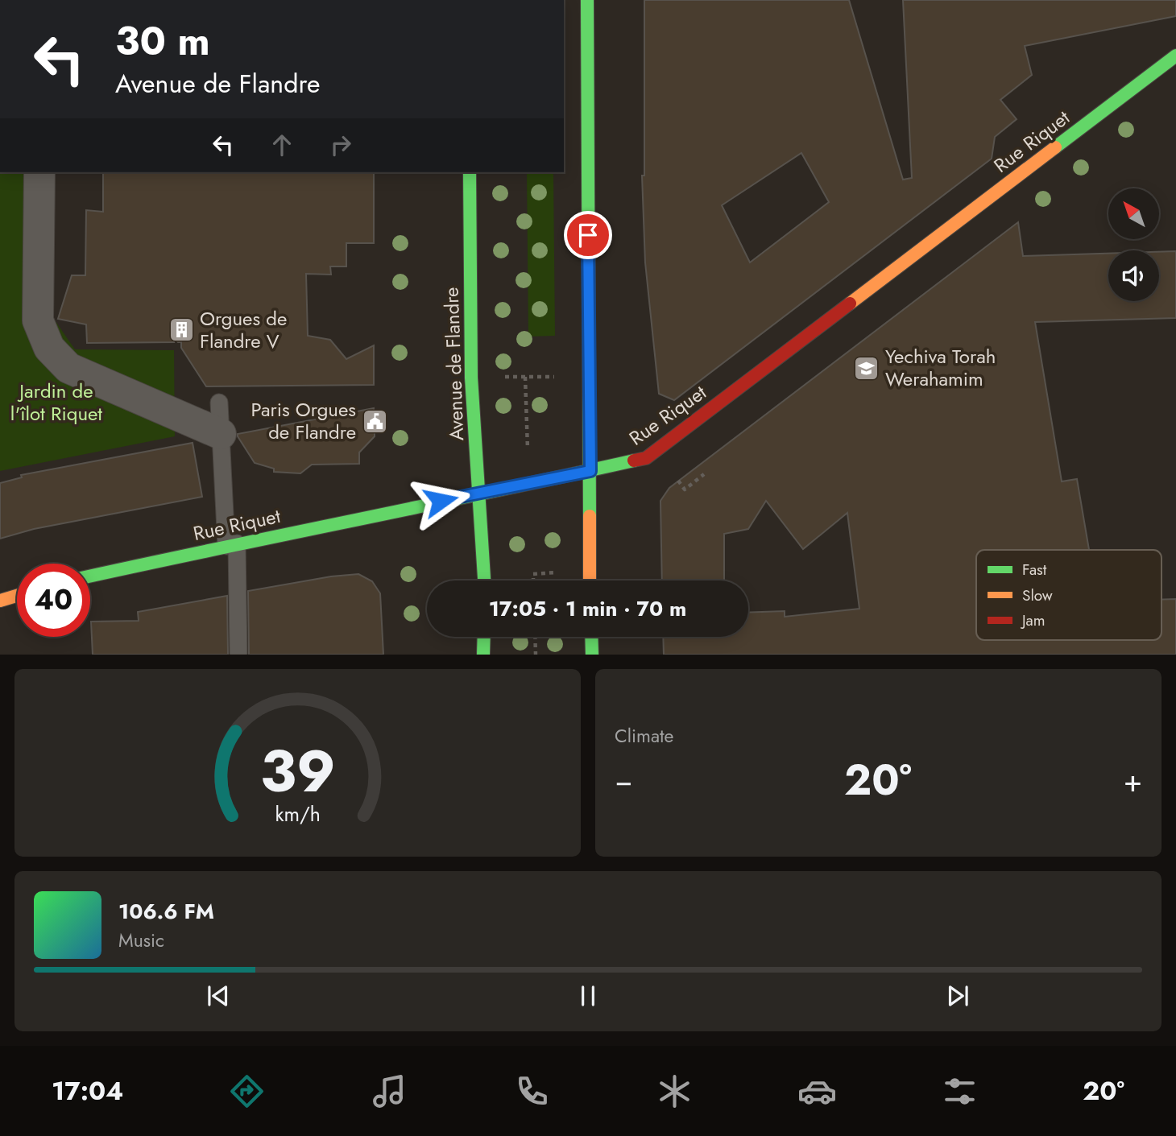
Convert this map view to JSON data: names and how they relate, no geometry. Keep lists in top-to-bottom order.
{
  "streets": {
    "street": ["Rue Riquet", "Avenue de Flandre"]
  },
  "crossings": [
    ["Rue Riquet", "Avenue de Flandre"]
  ],
  "parks": ["Jardin de l'îlot Riquet"],
  "places": {
    "building": ["Orgues de Flandre V"],
    "school or university": ["Yechiva Torah Werahamim"],
    "public building": ["Paris Orgues de Flandre"]
  },
  "legend": ["Fast", "Slow", "Jam"],
  "north": "top left",
  "page": {
    "turn": ["30 m", "Avenue de Flandre"],
    "limit": "40",
    "trip": "17:05 · 1 min · 70 m",
    "tile": "Climate",
    "heat": ["−", "20°", "+"],
    "song": ["106.6 FM", "Music"],
    "tabs": ["17:04", "20°"],
    "gauge": ["39", "km/h"]
  }
}
